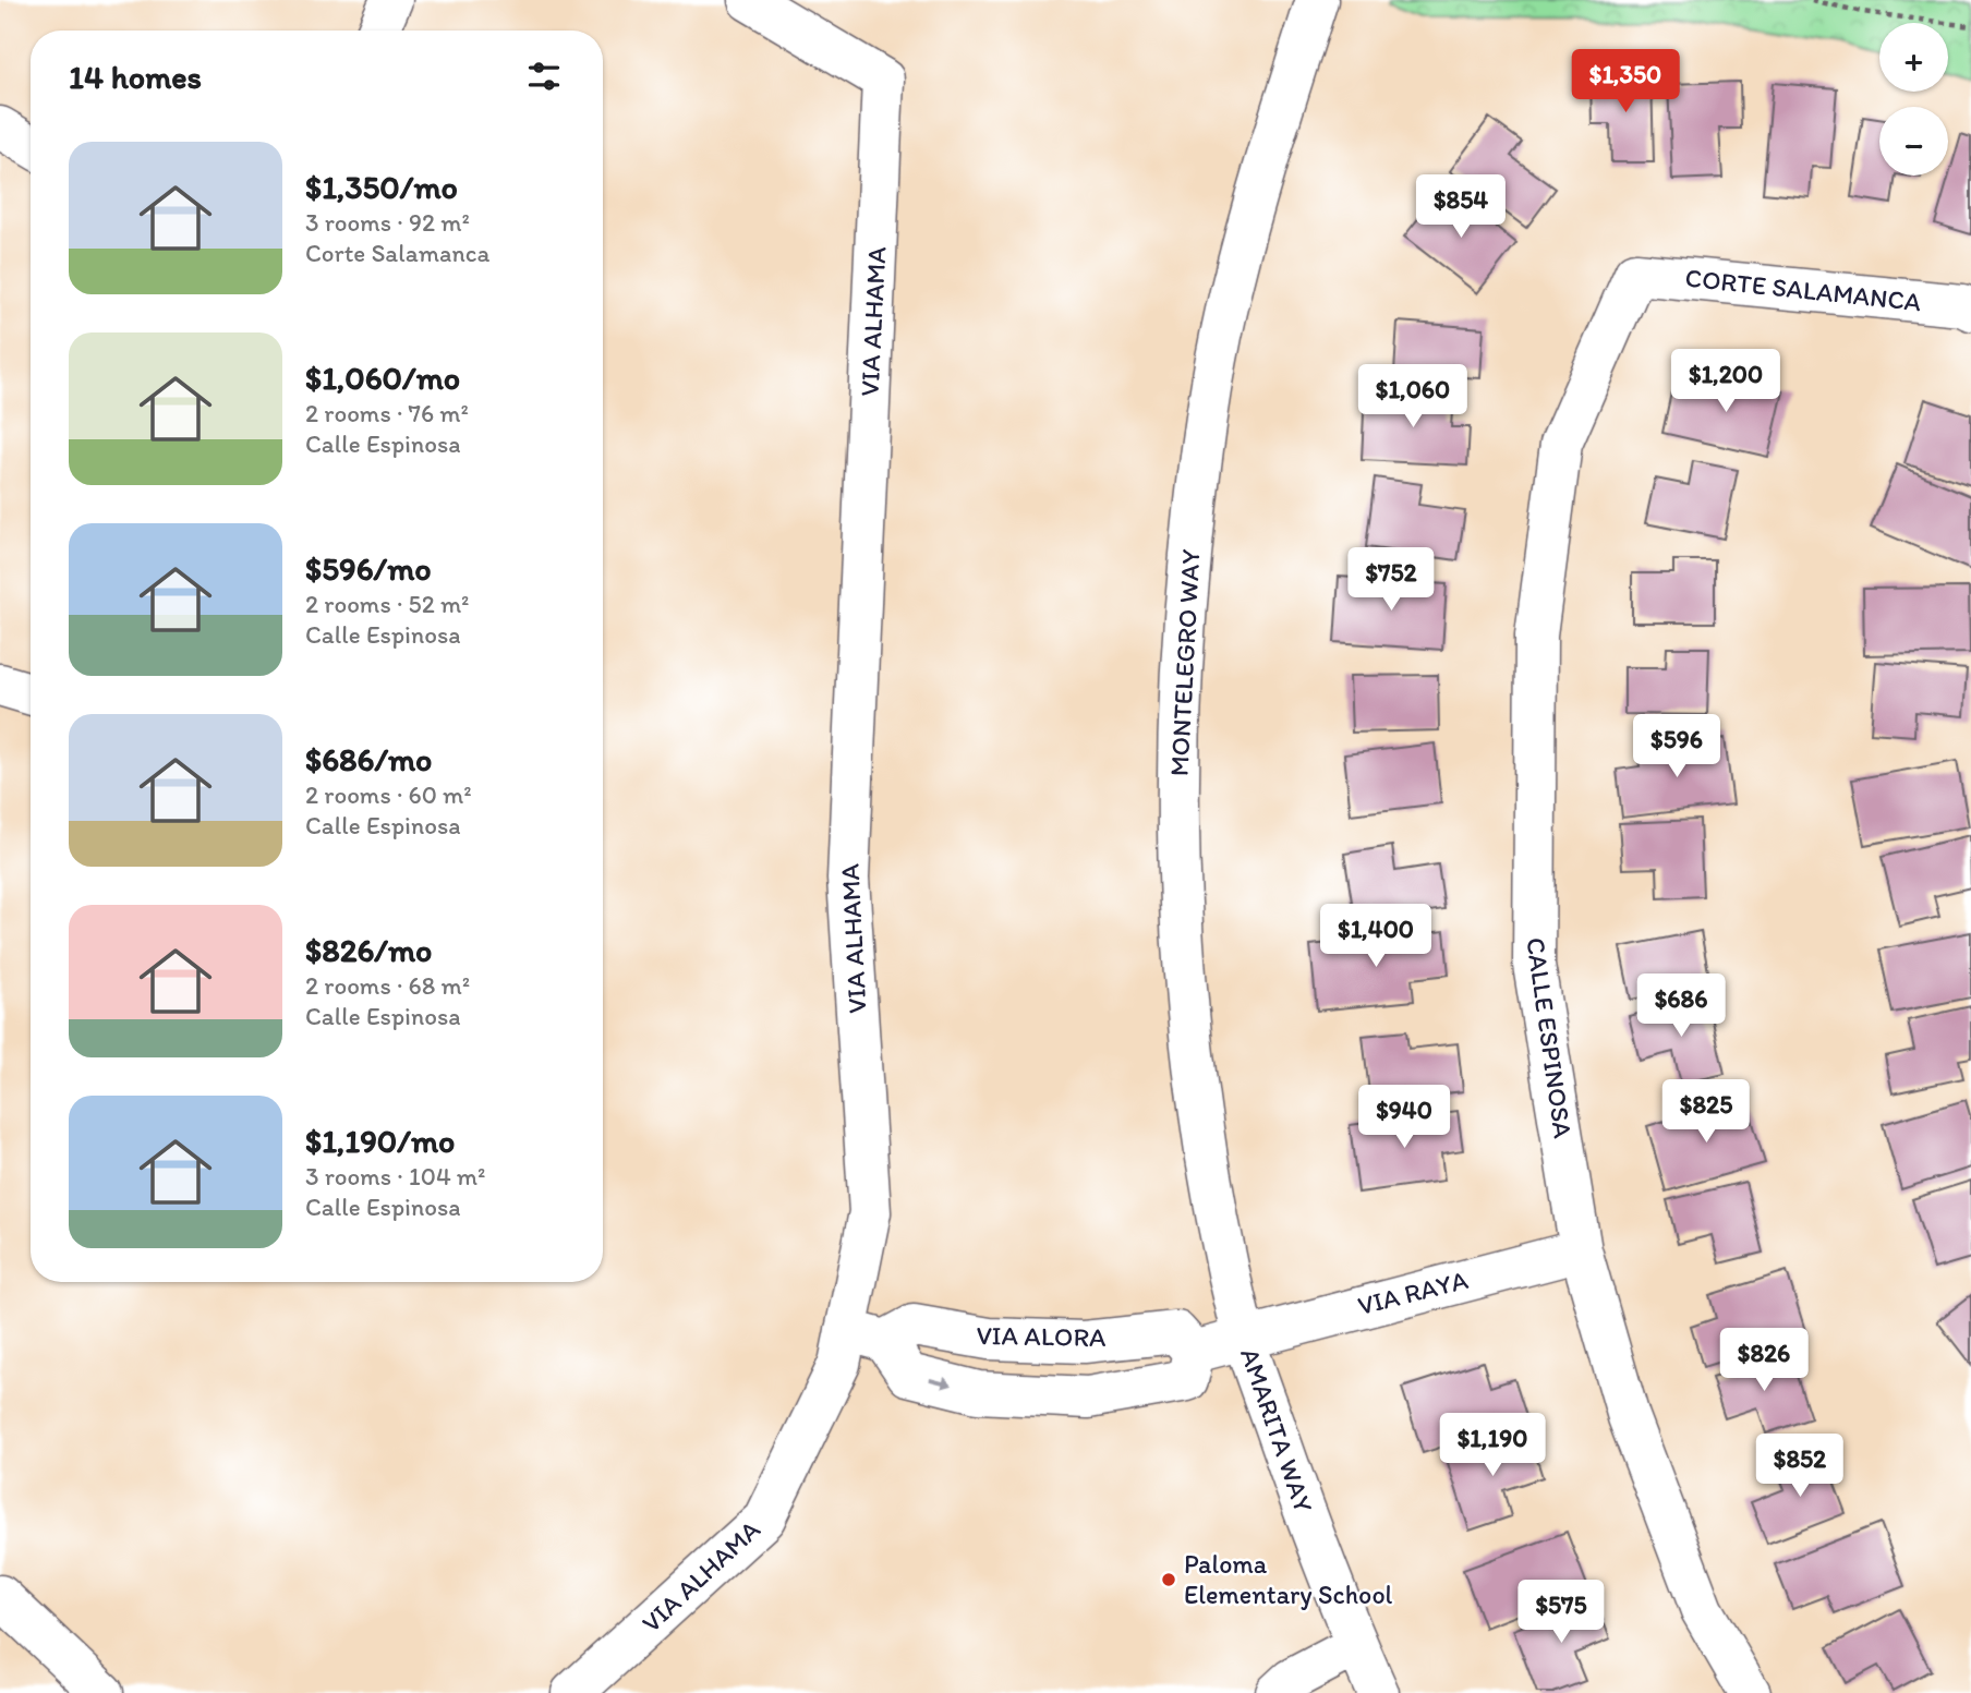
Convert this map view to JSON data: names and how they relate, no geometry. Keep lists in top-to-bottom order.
{
  "streets": {
    "street": [
      "CORTE SALAMANCA",
      "VIA ALHAMA",
      "MONTELEGRO WAY",
      "CALLE ESPINOSA",
      "VIA RAYA",
      "VIA ALORA",
      "AMARITA WAY"
    ]
  },
  "crossings": [
    ["CORTE SALAMANCA", "CALLE ESPINOSA"],
    ["MONTELEGRO WAY", "VIA RAYA"],
    ["MONTELEGRO WAY", "AMARITA WAY"],
    ["CALLE ESPINOSA", "VIA RAYA"],
    ["VIA RAYA", "AMARITA WAY"]
  ],
  "places": ["Paloma Elementary School"],
  "page": {
    "map_buttons": ["+", "−"],
    "heading": "14 homes",
    "price": [
      "$1,350",
      "$854",
      "$1,200",
      "$1,060",
      "$752",
      "$596",
      "$1,400",
      "$686",
      "$825",
      "$940",
      "$826",
      "$1,190",
      "$852",
      "$575"
    ],
    "list": [
      {
        "name": "$1,350/mo",
        "note": "3 rooms · 92 m² · Corte Salamanca"
      },
      {
        "name": "$1,060/mo",
        "note": "2 rooms · 76 m² · Calle Espinosa"
      },
      {
        "name": "$596/mo",
        "note": "2 rooms · 52 m² · Calle Espinosa"
      },
      {
        "name": "$686/mo",
        "note": "2 rooms · 60 m² · Calle Espinosa"
      },
      {
        "name": "$826/mo",
        "note": "2 rooms · 68 m² · Calle Espinosa"
      },
      {
        "name": "$1,190/mo",
        "note": "3 rooms · 104 m² · Calle Espinosa"
      }
    ]
  }
}
